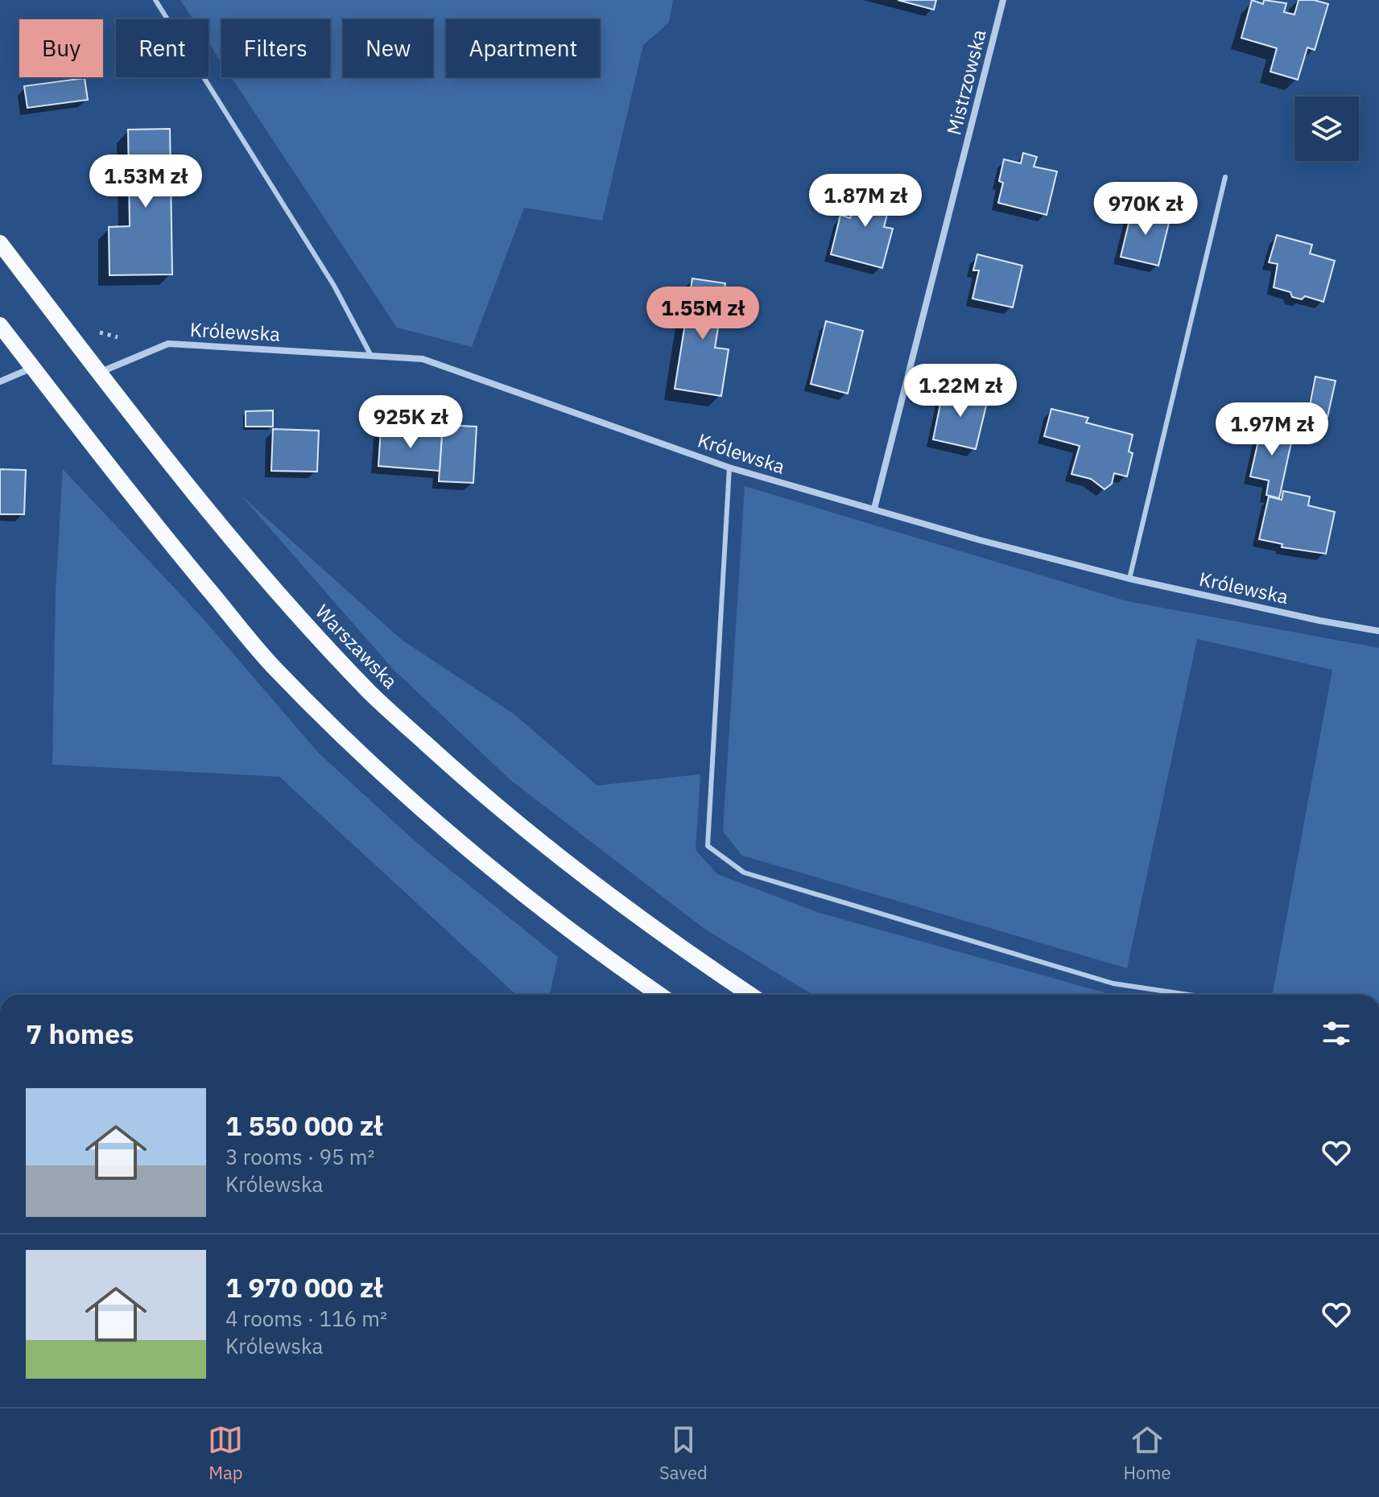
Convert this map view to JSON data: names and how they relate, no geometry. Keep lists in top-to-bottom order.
{
  "streets": {
    "main road": ["Warszawska"],
    "street": ["Mistrzowska", "Królewska"]
  },
  "crossings": [
    ["Mistrzowska", "Królewska"],
    ["Królewska", "Warszawska"]
  ],
  "page": {
    "chip": [
      "Buy",
      "Rent",
      "Filters",
      "New",
      "Apartment"
    ],
    "price": [
      "1.53M zł",
      "1.87M zł",
      "970K zł",
      "1.55M zł",
      "1.22M zł",
      "925K zł",
      "1.97M zł"
    ],
    "heading": "7 homes",
    "list": [
      {
        "name": "1 550 000 zł",
        "note": "3 rooms · 95 m² · Królewska"
      },
      {
        "name": "1 970 000 zł",
        "note": "4 rooms · 116 m² · Królewska"
      }
    ],
    "tabs": ["Map", "Saved", "Home"]
  }
}
